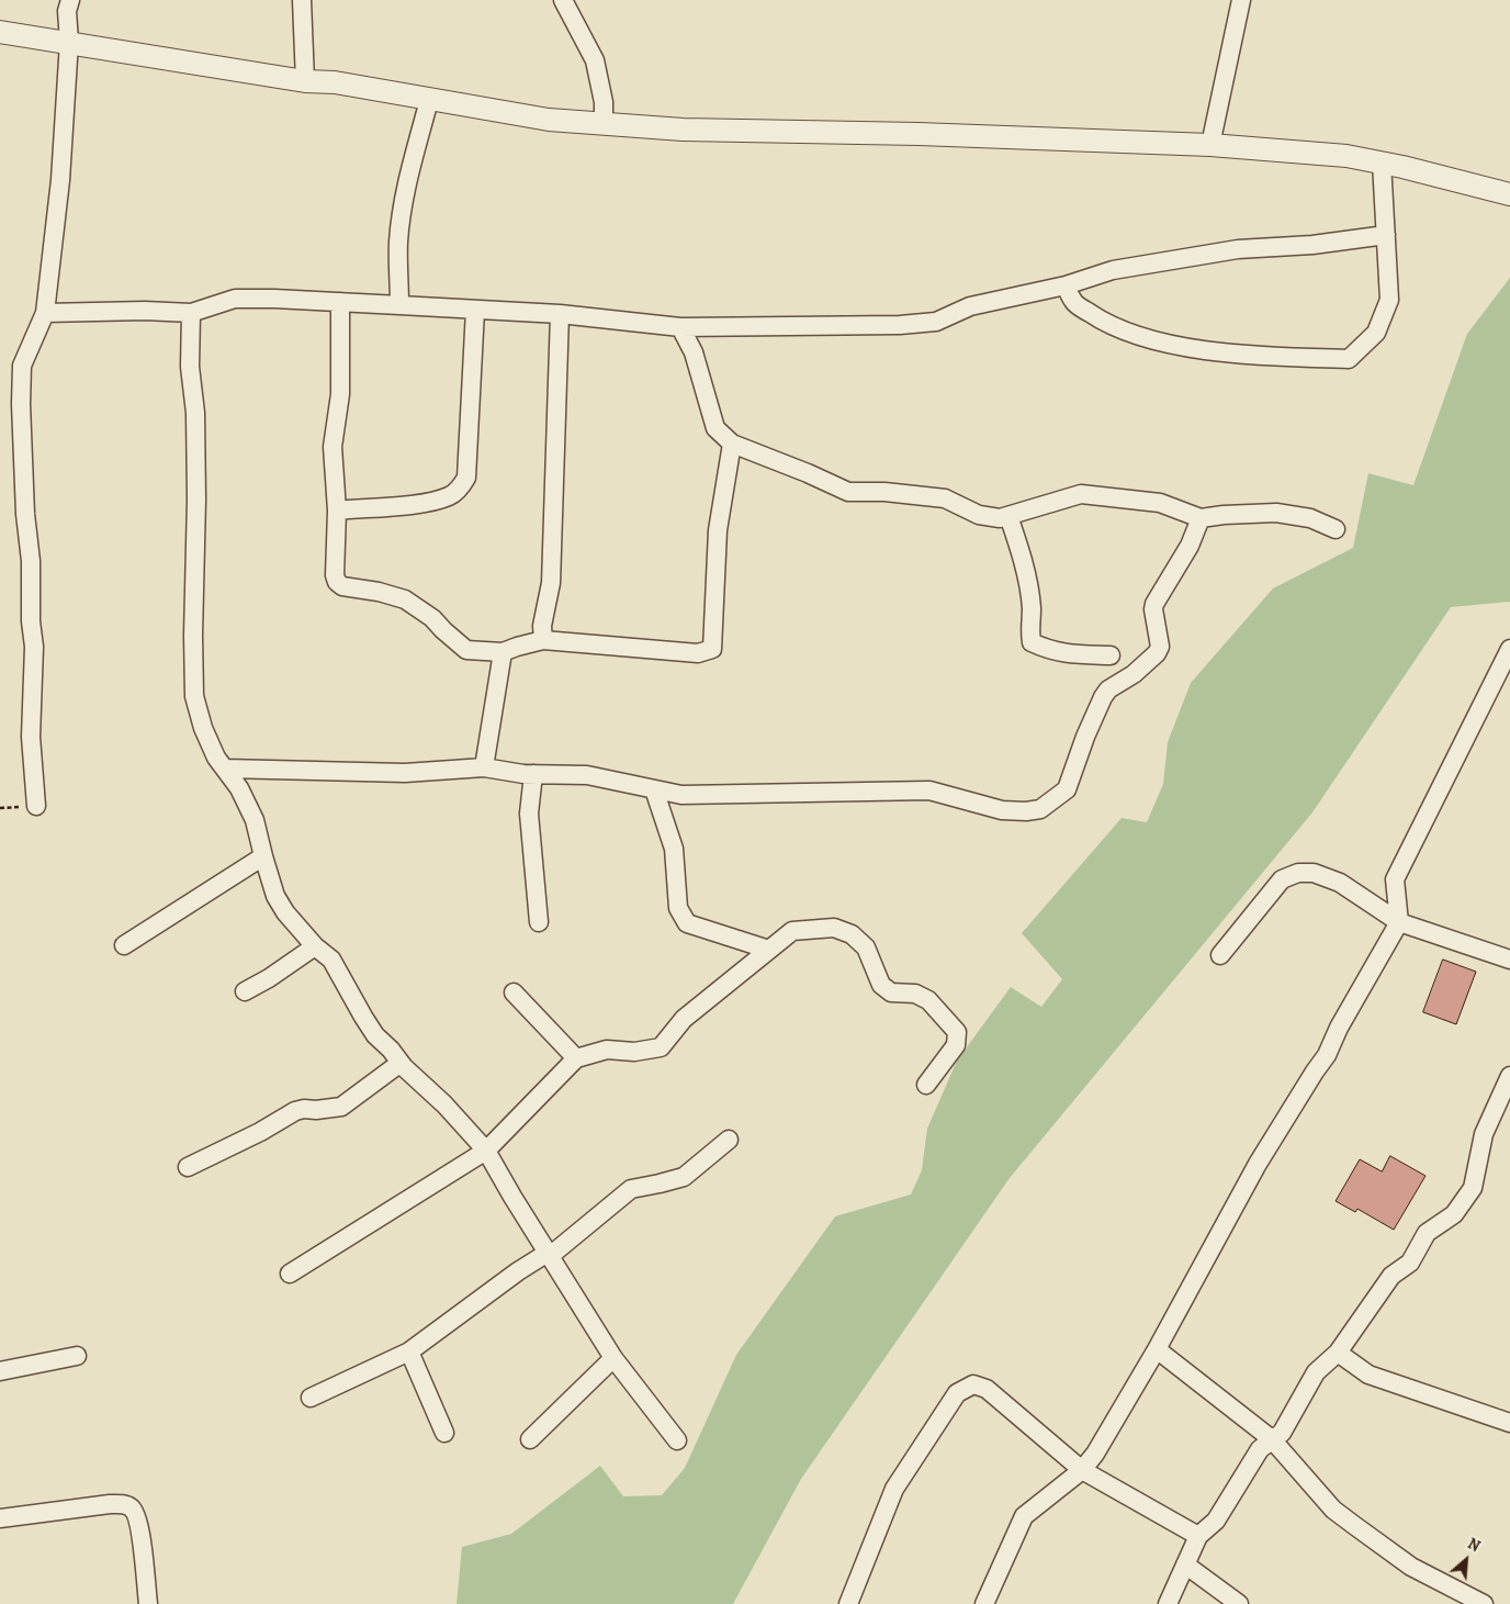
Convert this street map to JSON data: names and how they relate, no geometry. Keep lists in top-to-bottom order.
{
  "north": "top right"
}
